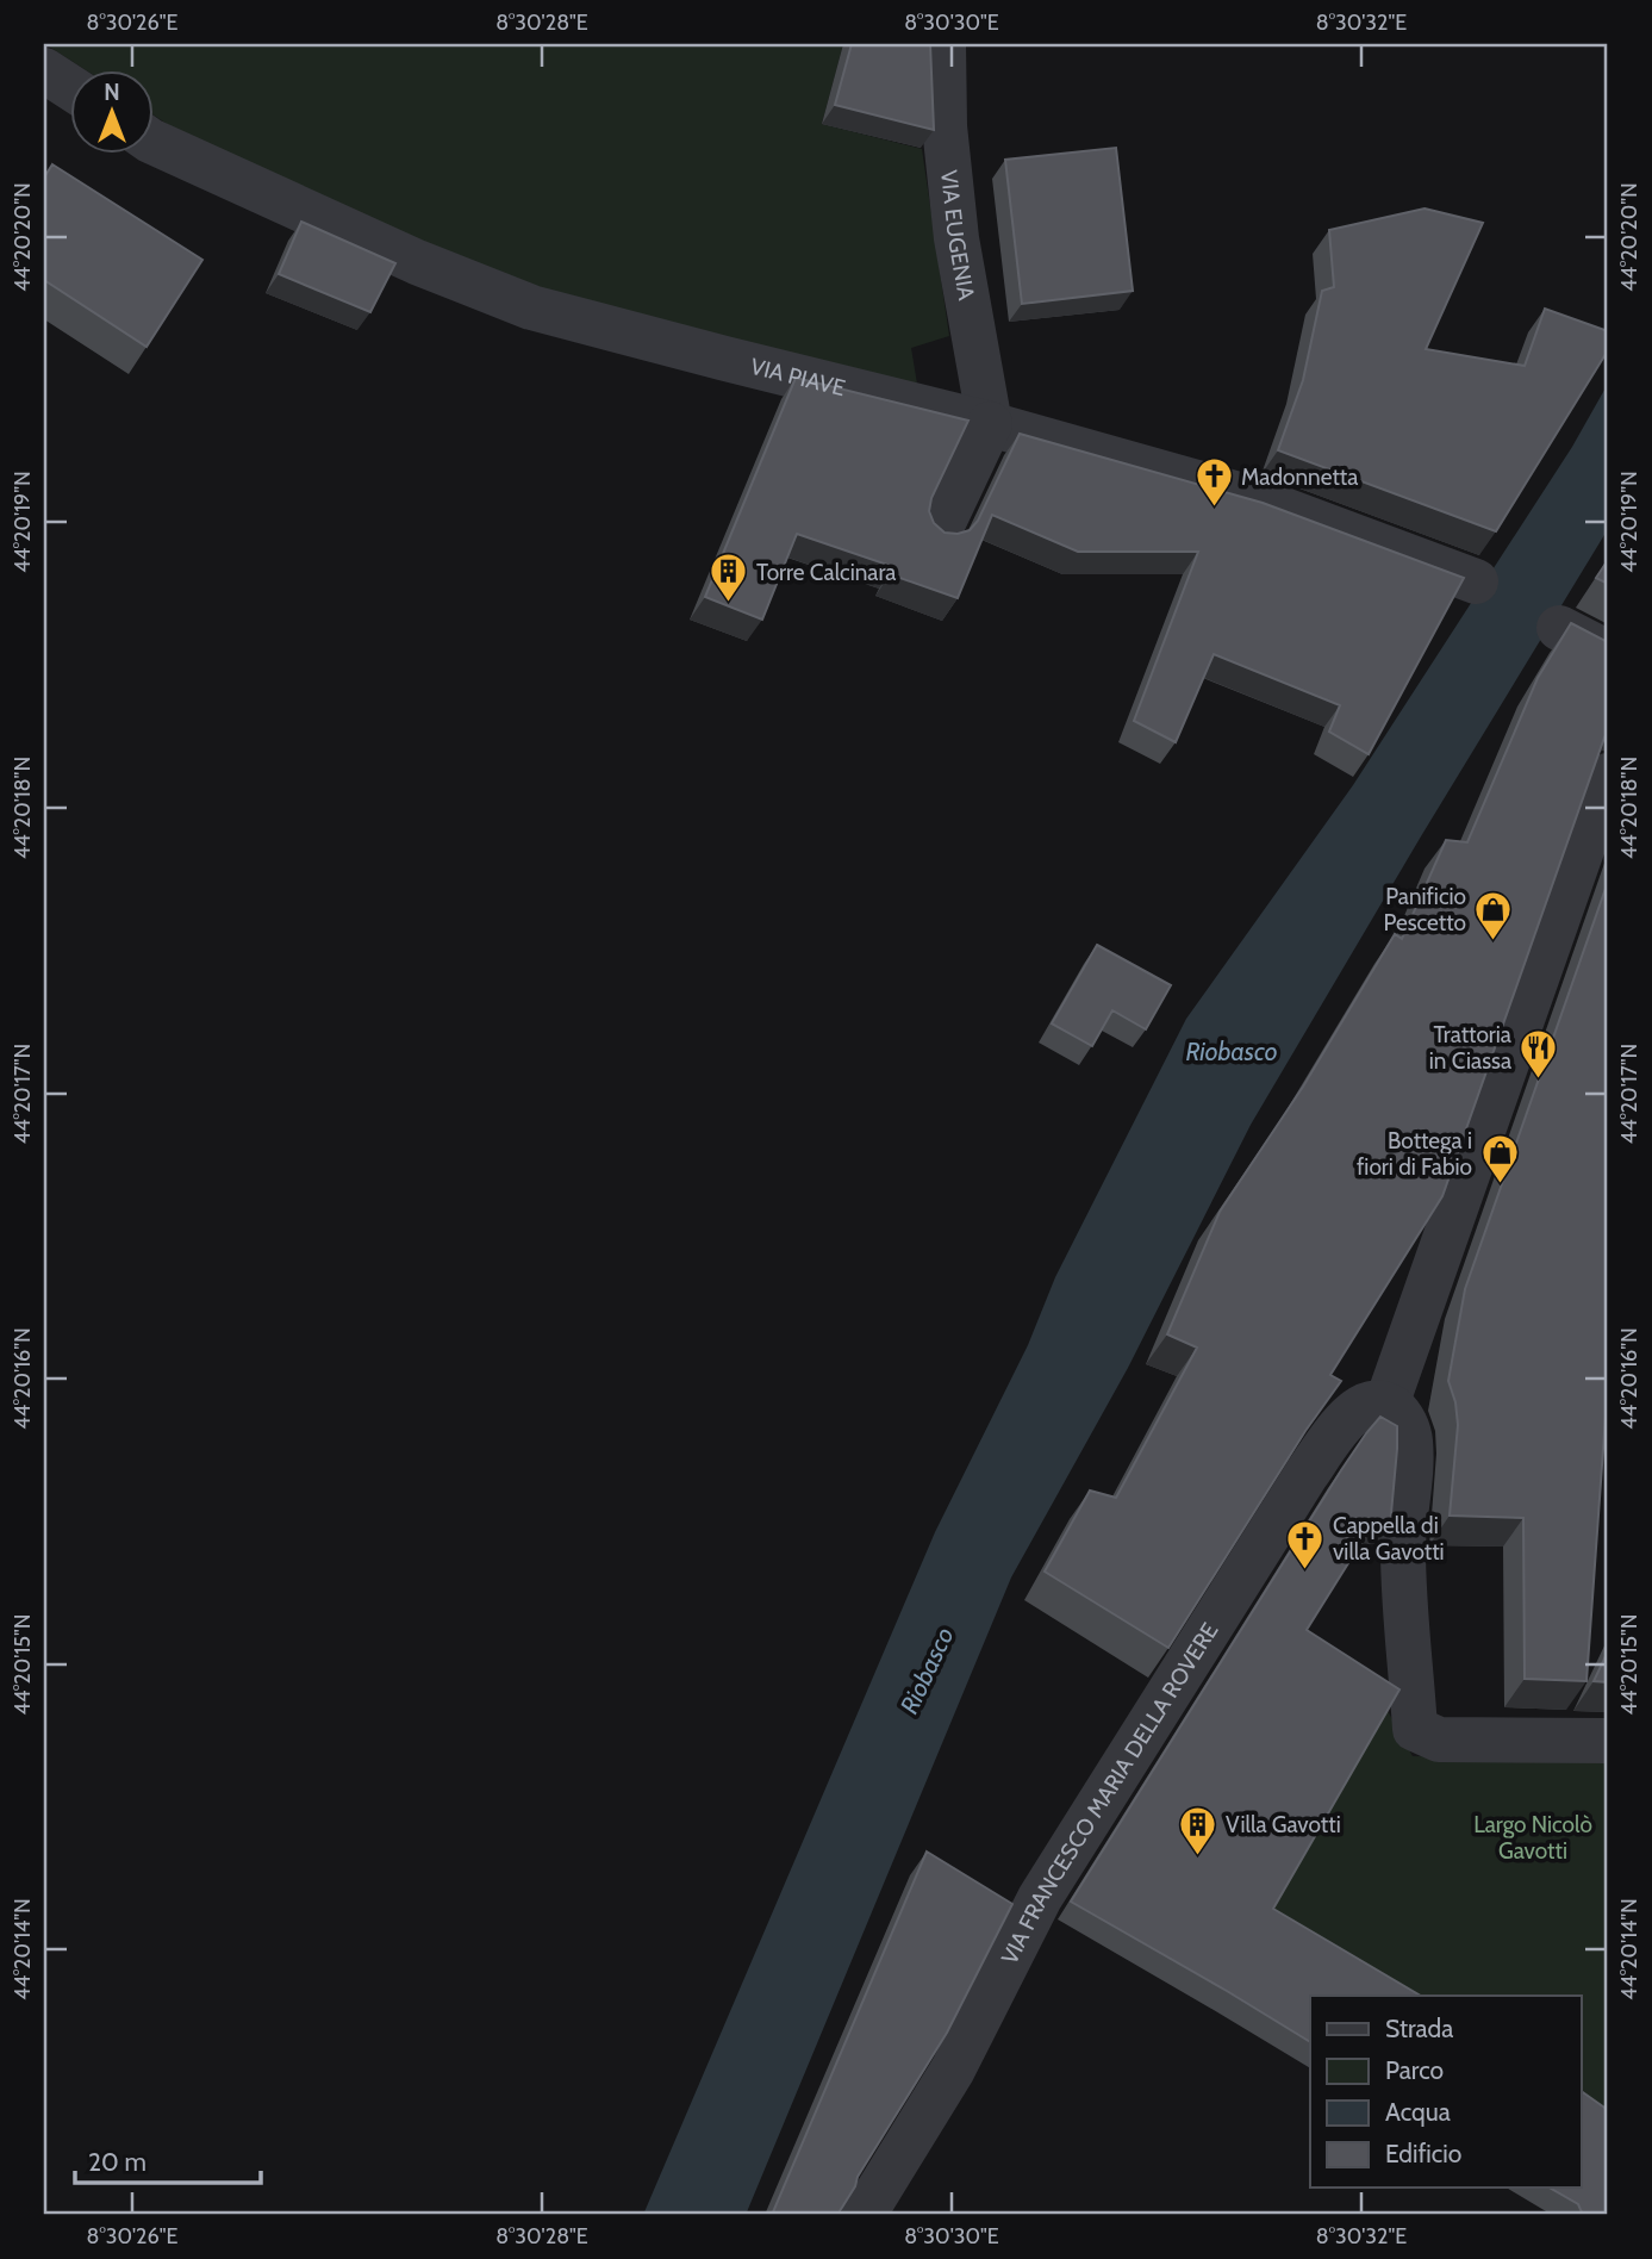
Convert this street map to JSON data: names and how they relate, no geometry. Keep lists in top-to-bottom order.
{
  "streets": {
    "street": ["VIA EUGENIA", "VIA PIAVE", "VIA FRANCESCO MARIA DELLA ROVERE"]
  },
  "crossings": [
    ["VIA EUGENIA", "VIA PIAVE"]
  ],
  "water": ["Riobasco"],
  "parks": ["Largo Nicolò Gavotti"],
  "places": {
    "church": ["Madonnetta", "Cappella di villa Gavotti"],
    "building": ["Torre Calcinara", "Villa Gavotti"],
    "shop": ["Panificio Pescetto", "Bottega i fiori di Fabio"],
    "restaurant": ["Trattoria in Ciassa"]
  },
  "legend": [
    "Strada",
    "Parco",
    "Acqua",
    "Edificio"
  ],
  "scale_bar": "20 m",
  "north": "top",
  "coordinates": [
    "8°30'26\"E",
    "8°30'28\"E",
    "8°30'30\"E",
    "8°30'32\"E",
    "44°20'20\"N",
    "44°20'19\"N",
    "44°20'18\"N",
    "44°20'17\"N",
    "44°20'16\"N",
    "44°20'15\"N",
    "44°20'14\"N"
  ]
}
